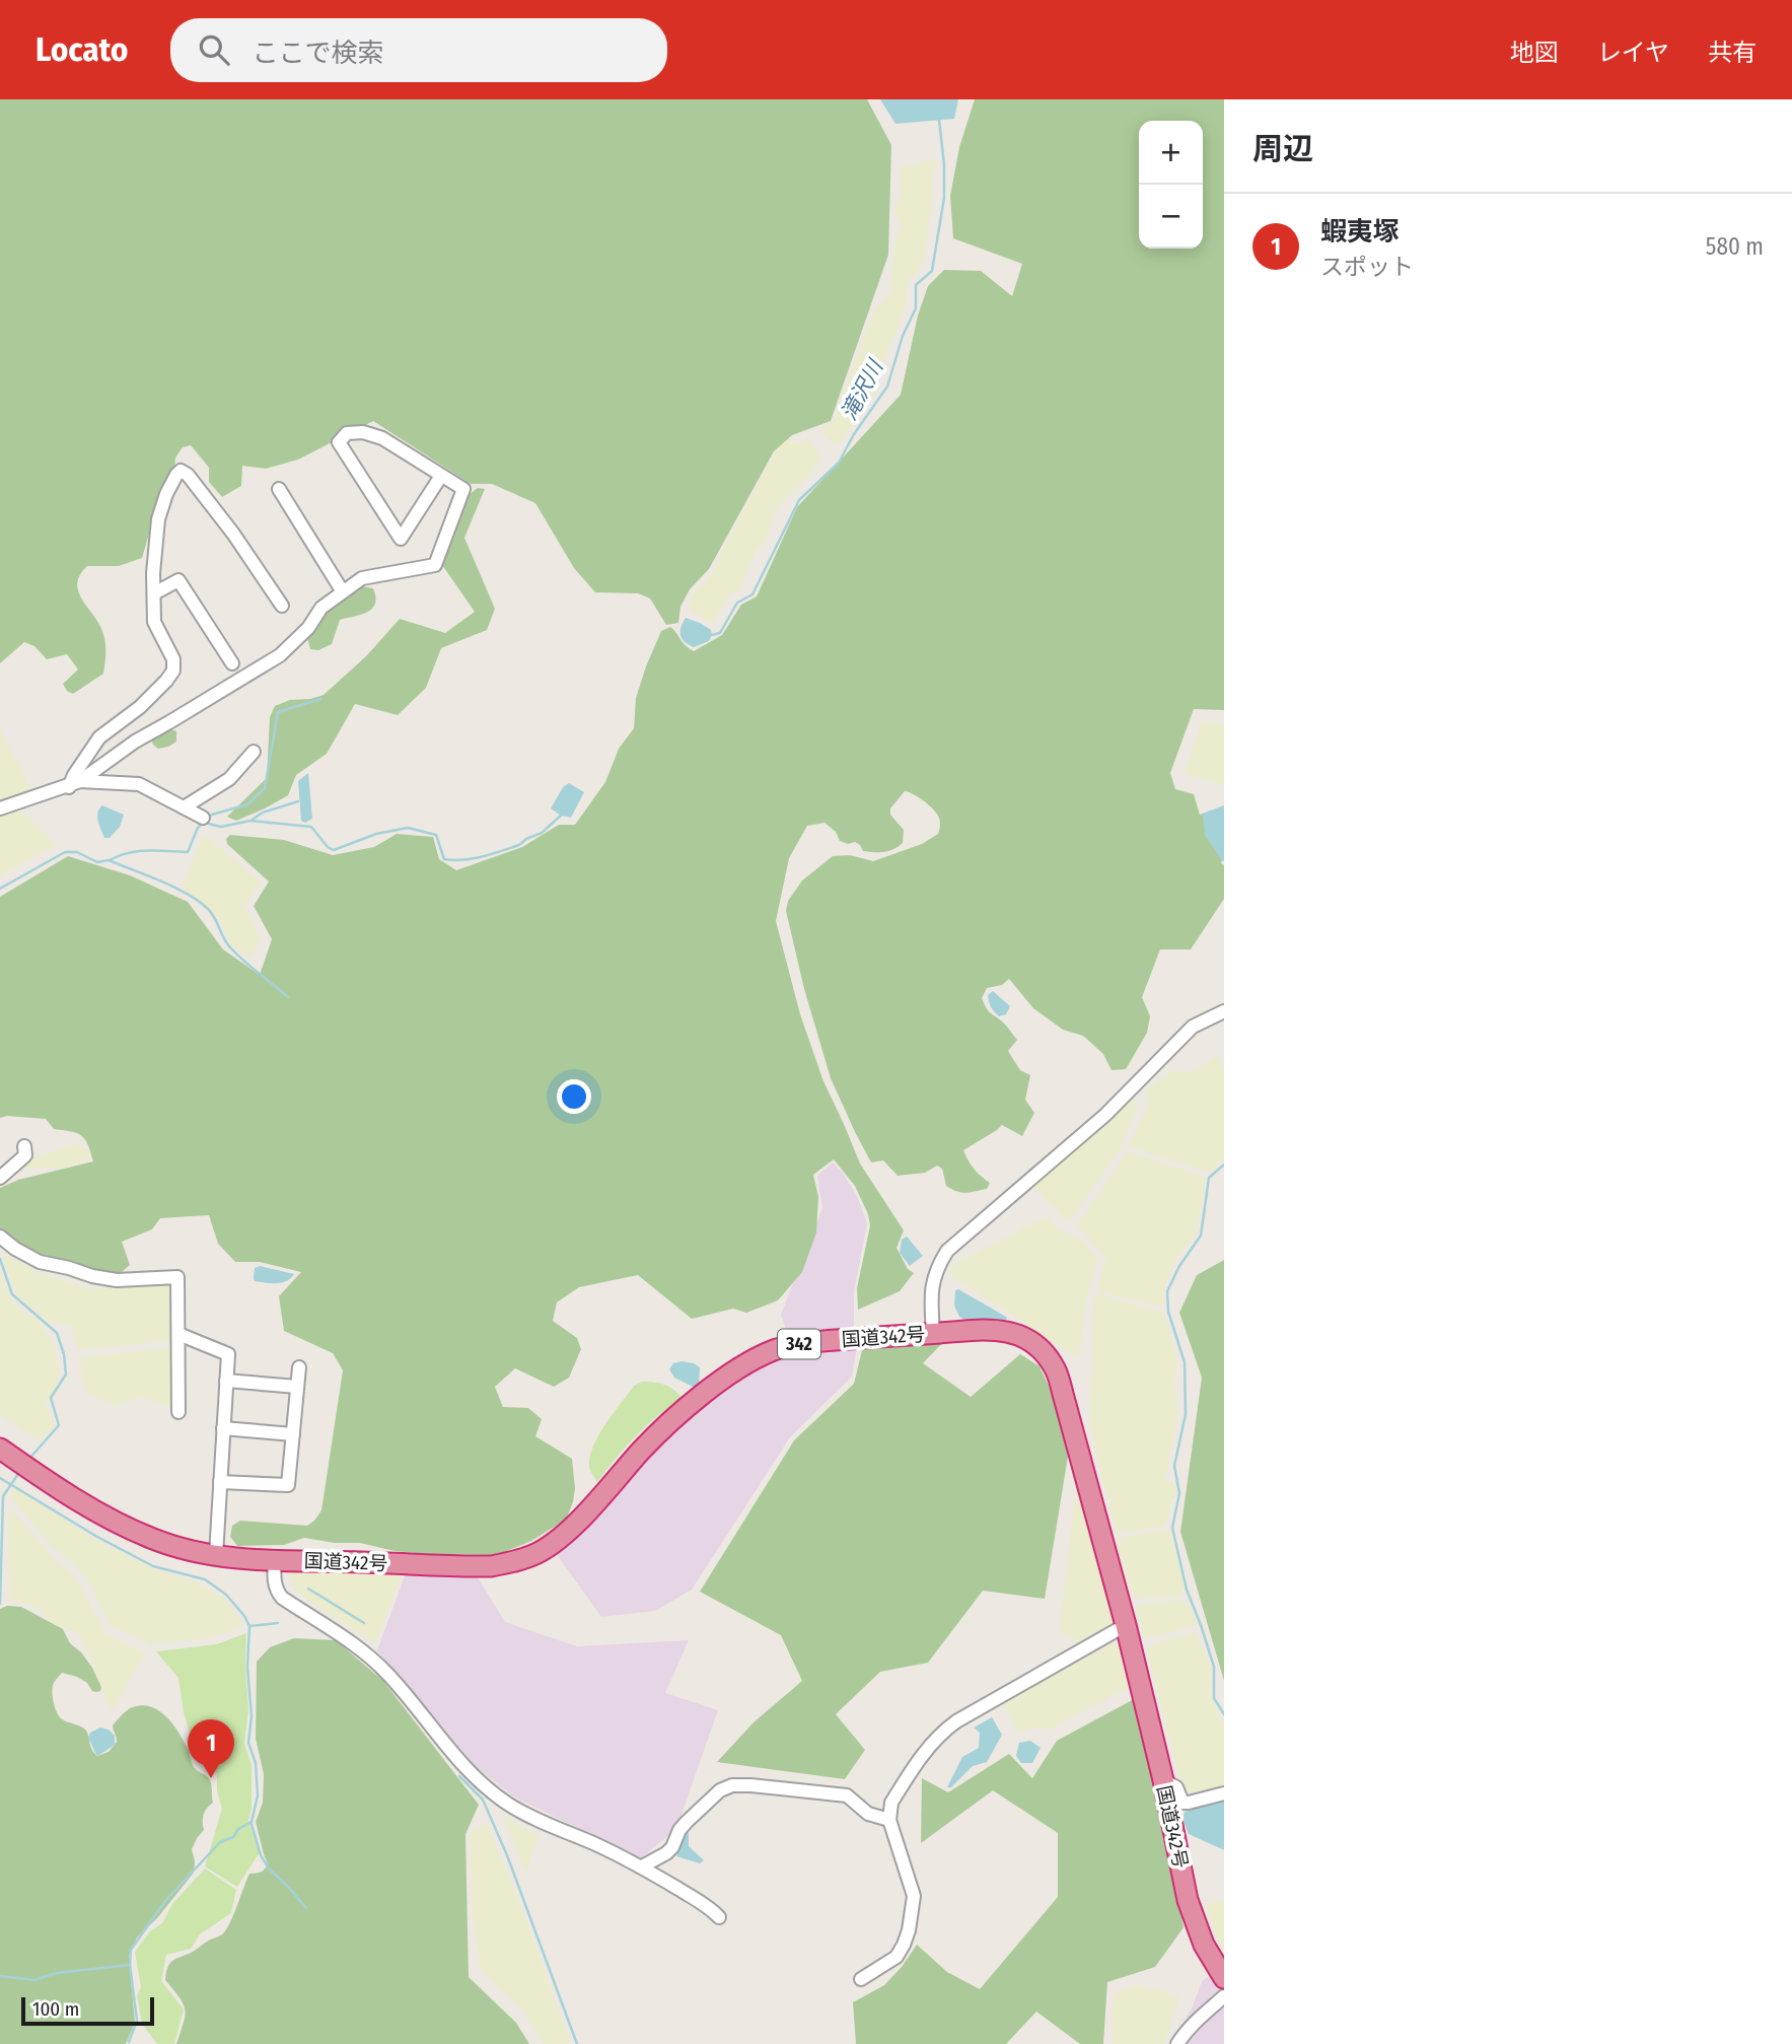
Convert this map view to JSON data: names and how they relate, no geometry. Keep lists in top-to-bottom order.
{
  "streets": {
    "highway": ["国道342号", "342"]
  },
  "water": ["滝沢川"],
  "scale_bar": "100 m",
  "page": {
    "header": "Locato",
    "search": "ここで検索",
    "nav": ["地図", "レイヤ", "共有"],
    "heading": "周辺",
    "map_buttons": ["+", "−"],
    "list": [
      {
        "mark": "1",
        "name": "蝦夷塚",
        "note": "スポット",
        "value": "580 m"
      }
    ],
    "pins": "1",
    "scale": "100 m"
  }
}
